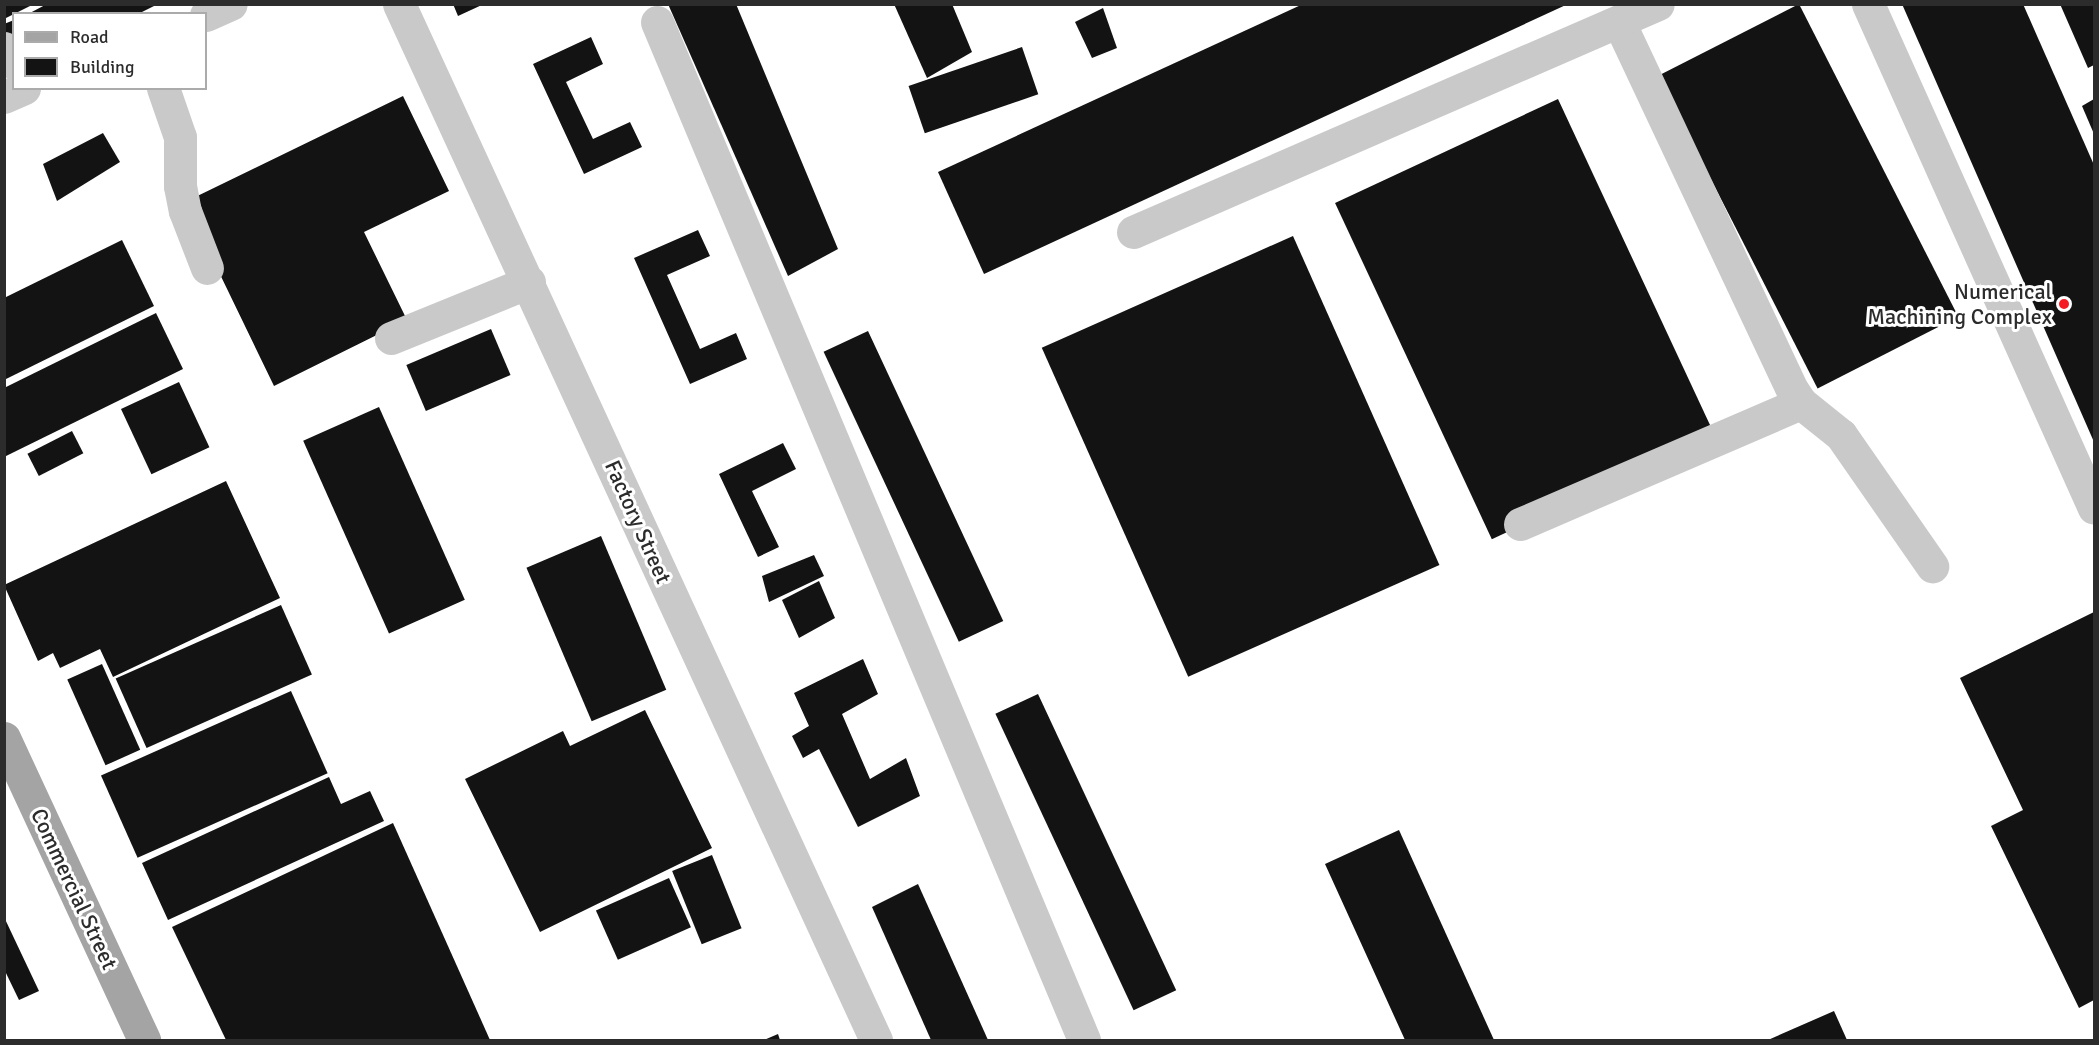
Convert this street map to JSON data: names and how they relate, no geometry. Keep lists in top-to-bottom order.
{
  "streets": {
    "main road": ["Commercial Street"],
    "street": ["Factory Street"]
  },
  "places": ["Numerical Machining Complex"],
  "legend": ["Road", "Building"]
}
